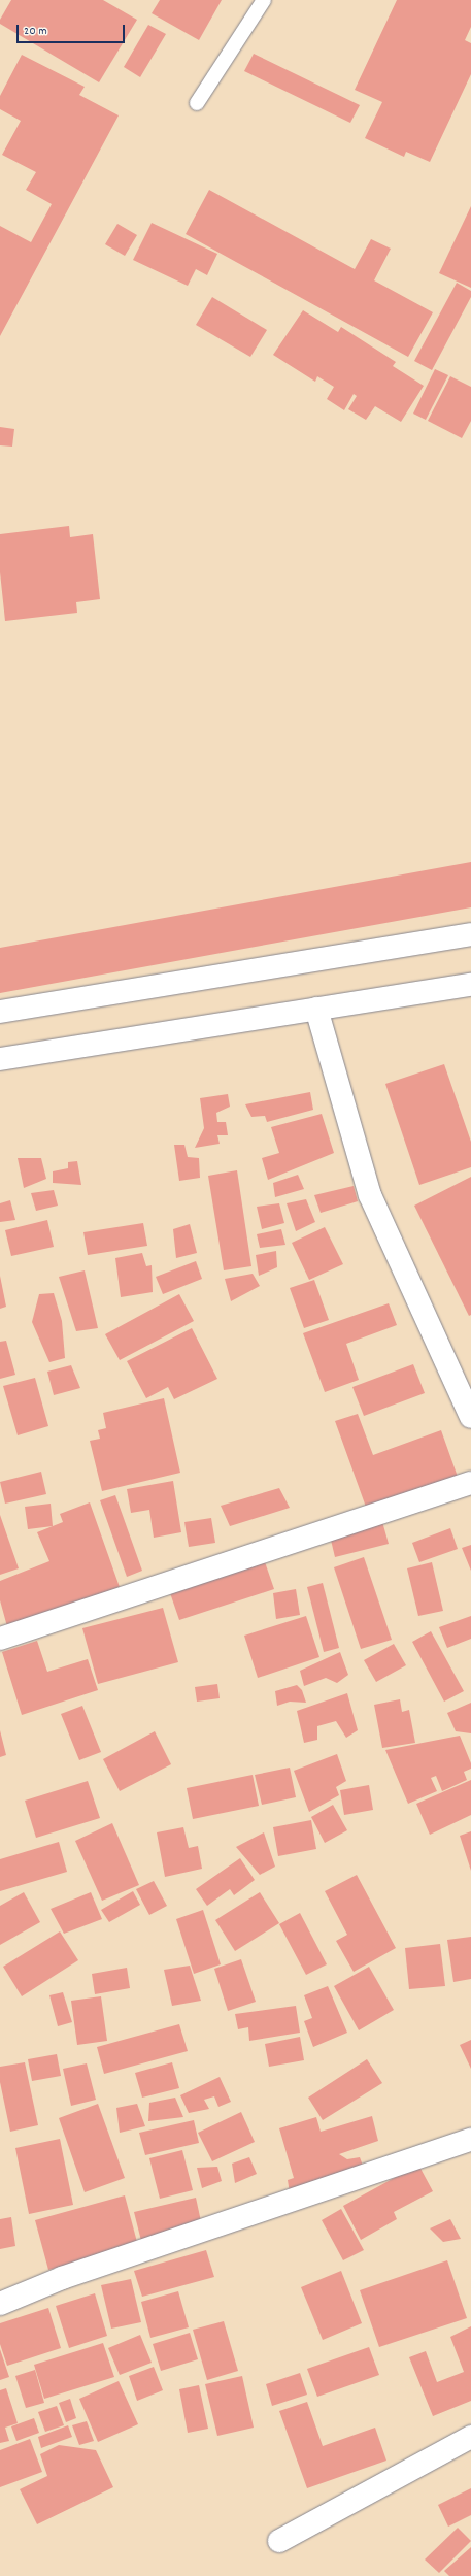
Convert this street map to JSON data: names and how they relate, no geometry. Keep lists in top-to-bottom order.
{
  "scale_bar": "20 m"
}
